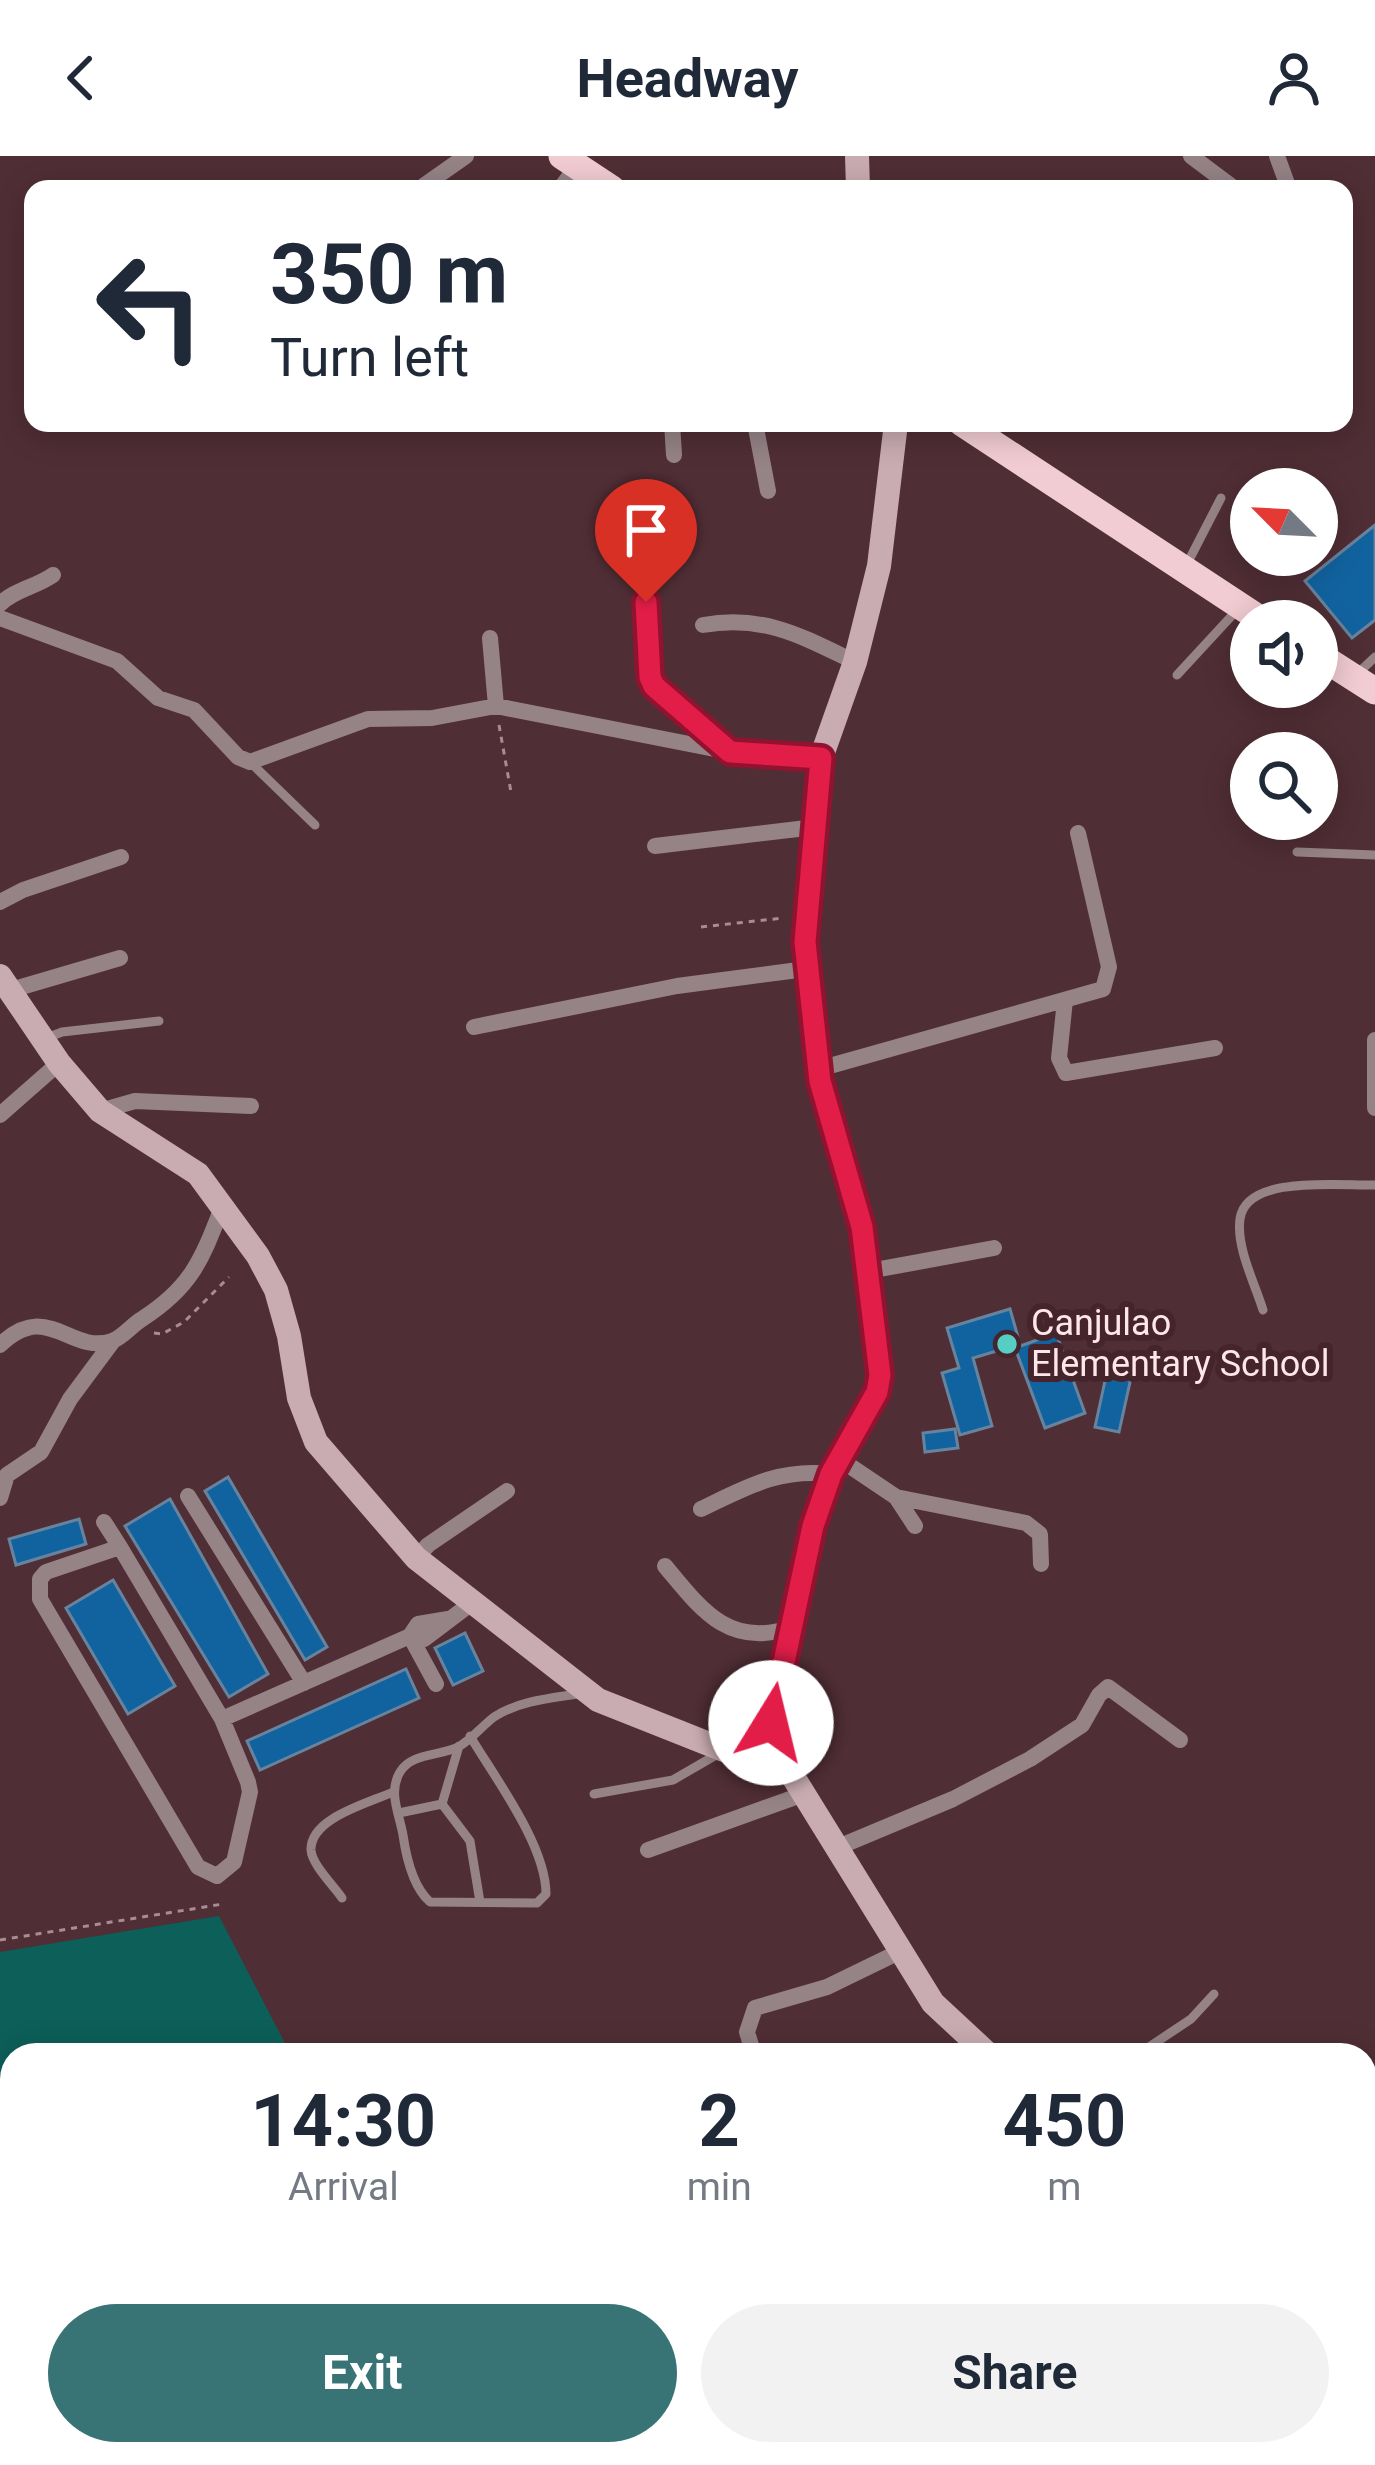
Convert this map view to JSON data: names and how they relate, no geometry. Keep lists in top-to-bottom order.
{
  "places": ["Canjulao Elementary School"],
  "north": "top left",
  "page": {
    "header": "Headway",
    "turn": ["350 m", "Turn left"],
    "eta": [
      "14:30",
      "Arrival",
      "2",
      "min",
      "450",
      "m"
    ],
    "buttons": ["Exit", "Share"]
  }
}
